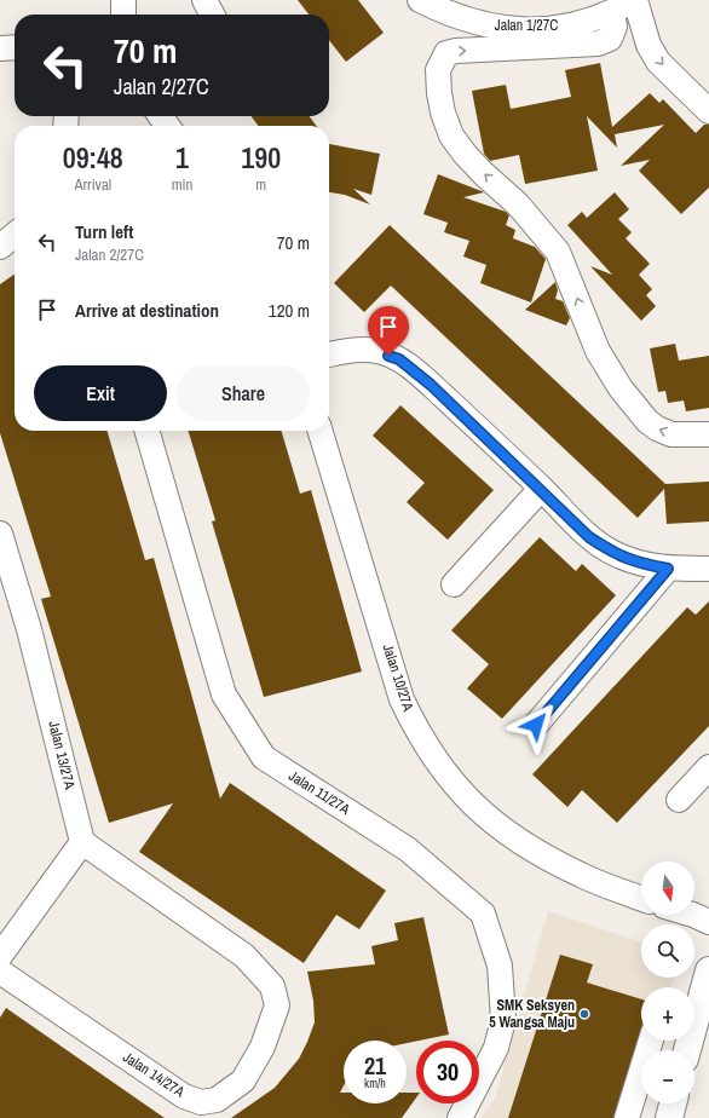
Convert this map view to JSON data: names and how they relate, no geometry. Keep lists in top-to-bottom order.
{
  "streets": {
    "street": [
      "Jalan 1/27C",
      "Jalan 10/27A",
      "Jalan 13/27A",
      "Jalan 11/27A",
      "Jalan 14/27A"
    ]
  },
  "crossings": [
    ["Jalan 13/27A", "Jalan 14/27A"]
  ],
  "places": ["SMK Seksyen 5 Wangsa Maju"],
  "north": "bottom",
  "page": {
    "turn": ["70 m", "Jalan 2/27C"],
    "eta": [
      "09:48",
      "Arrival",
      "1",
      "min",
      "190",
      "m"
    ],
    "list": [
      {
        "name": "Turn left",
        "note": "Jalan 2/27C",
        "value": "70 m"
      },
      {
        "name": "Arrive at destination",
        "value": "120 m"
      }
    ],
    "buttons": ["Exit", "Share"],
    "map_buttons": ["+", "−"],
    "speed": "21 km/h",
    "limit": "30"
  }
}
